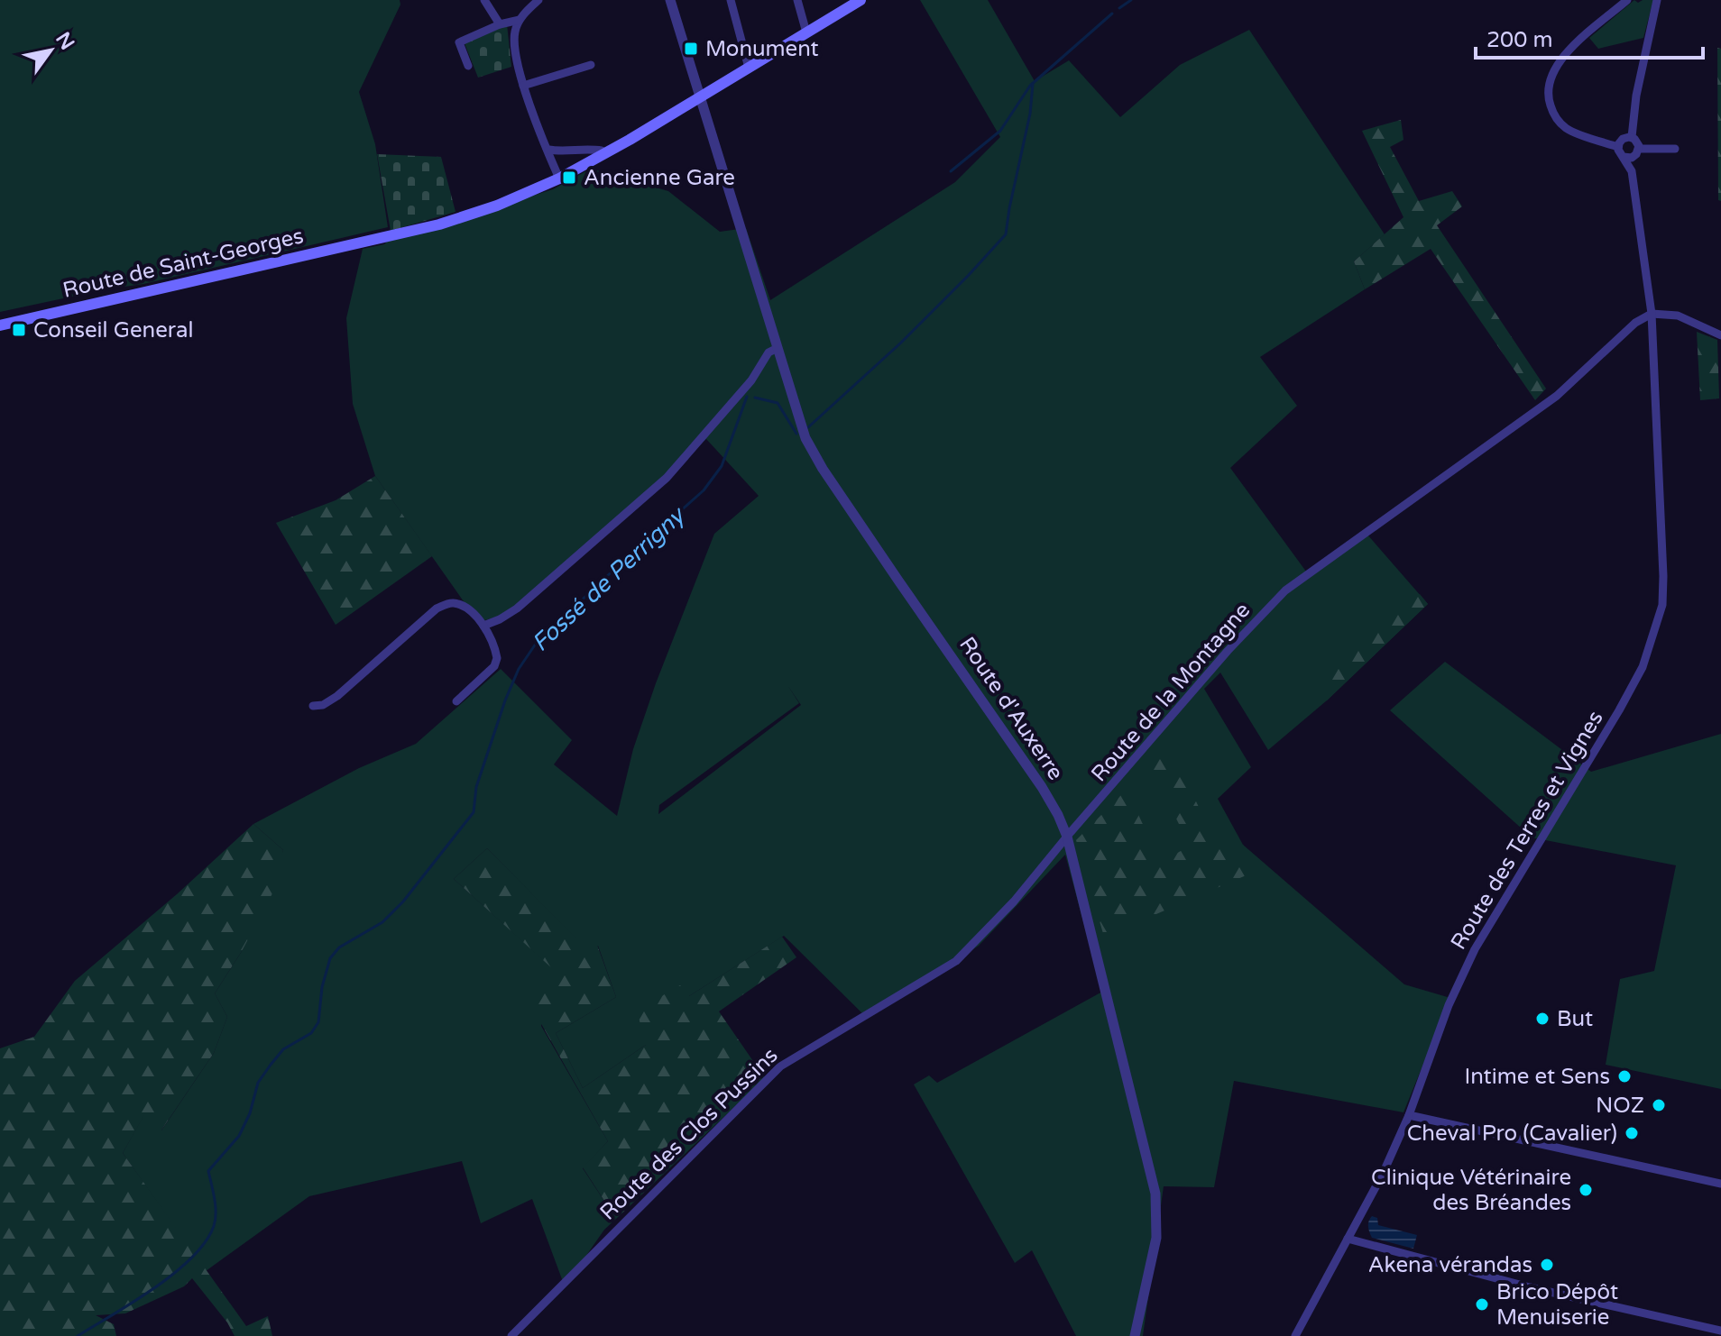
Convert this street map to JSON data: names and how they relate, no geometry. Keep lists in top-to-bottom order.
{
  "streets": {
    "main road": ["Route de Saint-Georges"],
    "street": [
      "Route de la Montagne",
      "Route d'Auxerre",
      "Route des Terres et Vignes",
      "Route des Clos Pussins"
    ]
  },
  "crossings": [
    ["Route de Saint-Georges", "Route d'Auxerre"],
    ["Route de la Montagne", "Route d'Auxerre"],
    ["Route de la Montagne", "Route des Terres et Vignes"],
    ["Route de la Montagne", "Route des Clos Pussins"],
    ["Route d'Auxerre", "Route des Clos Pussins"]
  ],
  "water": ["Fossé de Perrigny"],
  "places": {
    "transit": ["Monument", "Ancienne Gare", "Conseil General"],
    "other": [
      "But",
      "Intime et Sens",
      "NOZ",
      "Cheval Pro (Cavalier)",
      "Clinique Vétérinaire des Bréandes",
      "Akena vérandas",
      "Brico Dépôt Menuiserie"
    ]
  },
  "scale_bar": "200 m",
  "north": "top right"
}
